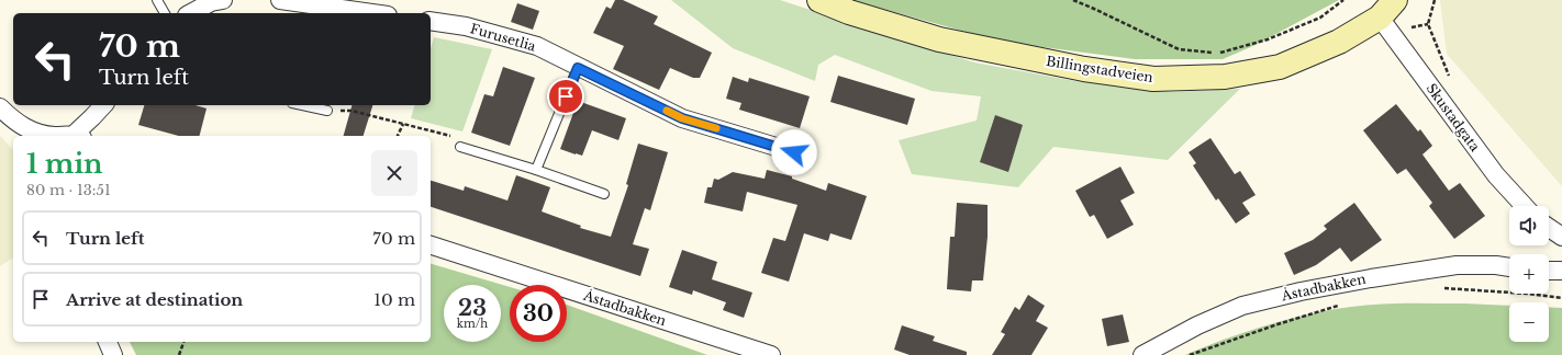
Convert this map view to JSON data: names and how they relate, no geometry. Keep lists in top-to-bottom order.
{
  "streets": {
    "main road": ["Billingstadveien"],
    "street": ["Furusetlia", "Skustadgata", "Åstadbakken"]
  },
  "crossings": [
    ["Billingstadveien", "Skustadgata"]
  ],
  "page": {
    "turn": ["70 m", "Turn left"],
    "heading": ["1 min", "80 m · 13:51"],
    "map_buttons": ["+", "−"],
    "list": [
      {
        "name": "Turn left",
        "value": "70 m"
      },
      {
        "name": "Arrive at destination",
        "value": "10 m"
      }
    ],
    "speed": "23 km/h",
    "limit": "30"
  }
}
